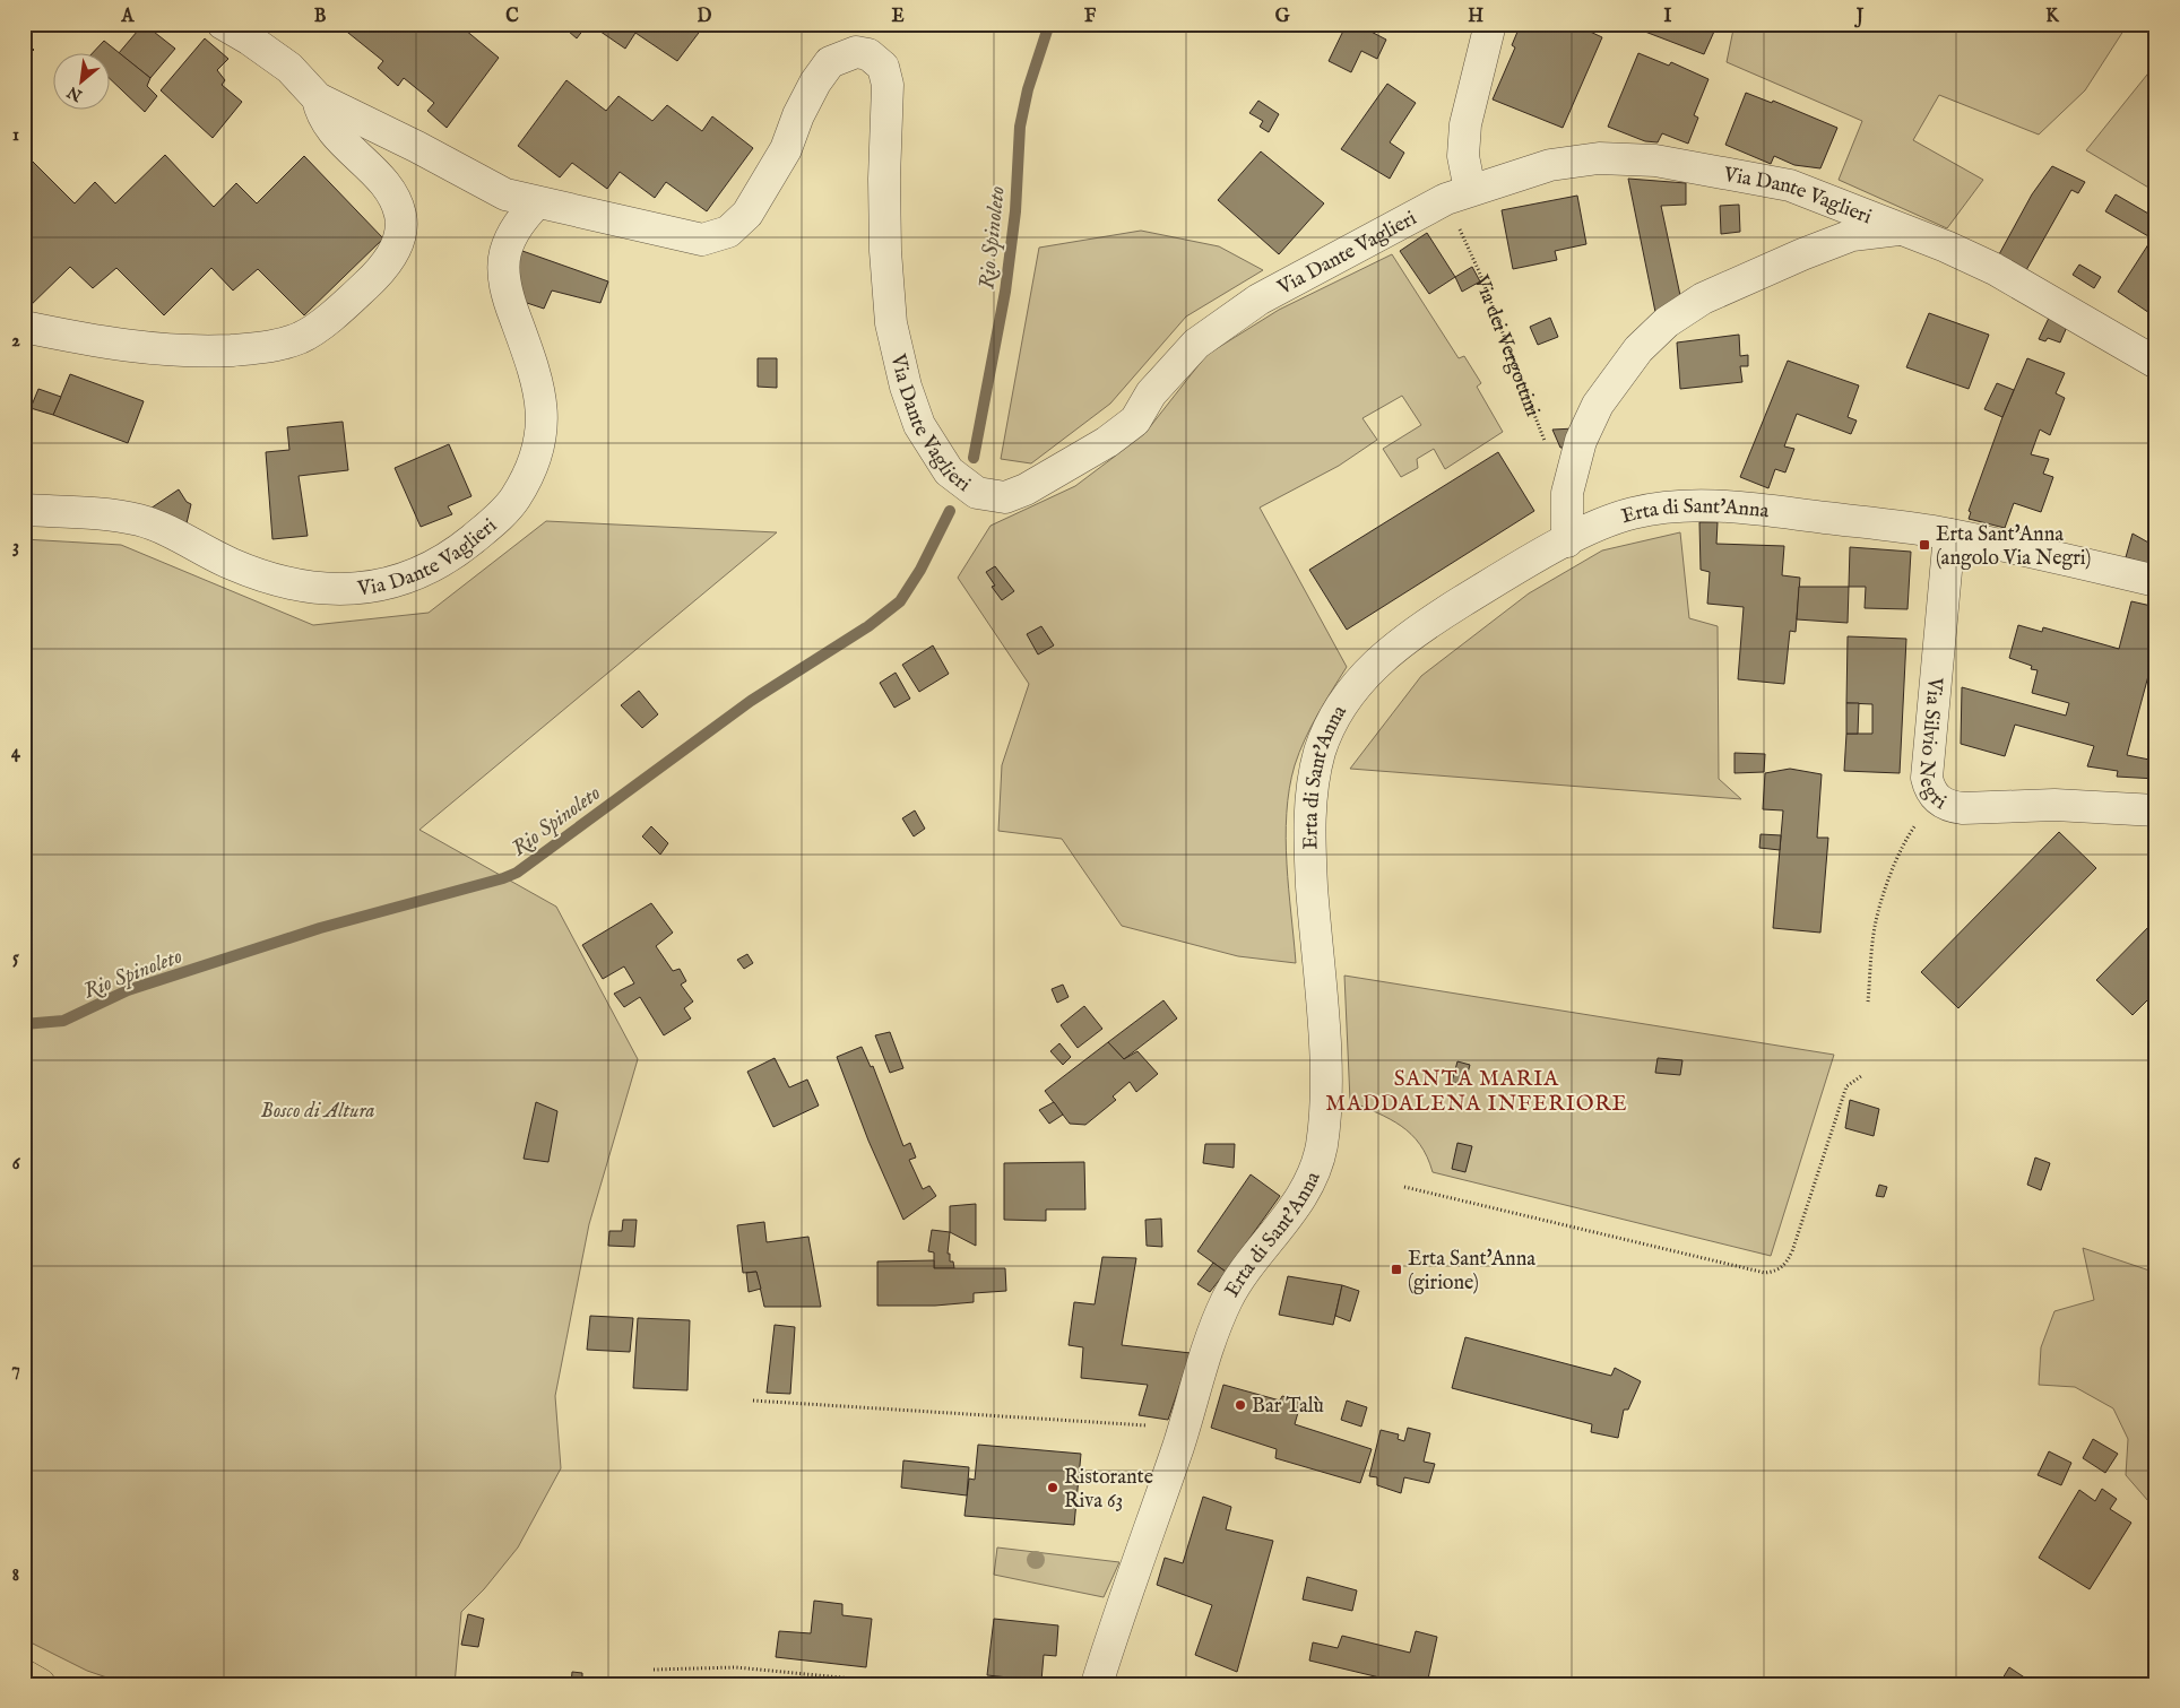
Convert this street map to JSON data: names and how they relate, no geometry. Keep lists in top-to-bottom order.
{
  "streets": {
    "street": ["Via Dante Vaglieri", "Erta di Sant'Anna", "Via Silvio Negri"],
    "path": ["Via dei Vergottini"]
  },
  "crossings": [
    ["Via Dante Vaglieri", "Via dei Vergottini"],
    ["Via Dante Vaglieri", "Erta di Sant'Anna"],
    ["Erta di Sant'Anna", "Via Silvio Negri"]
  ],
  "districts": ["SANTA MARIA MADDALENA INFERIORE"],
  "water": ["Rio Spinoleto"],
  "parks": ["Bosco di Altura"],
  "places": {
    "transit": ["Erta Sant'Anna (angolo Via Negri)", "Erta Sant'Anna (girione)"],
    "other": ["Bar Talù", "Ristorante Riva 63"]
  },
  "north": "bottom left",
  "grid": {
    "columns": [
      "A",
      "B",
      "C",
      "D",
      "E",
      "F",
      "G",
      "H",
      "I",
      "J",
      "K"
    ],
    "rows": [
      "1",
      "2",
      "3",
      "4",
      "5",
      "6",
      "7",
      "8"
    ]
  }
}
